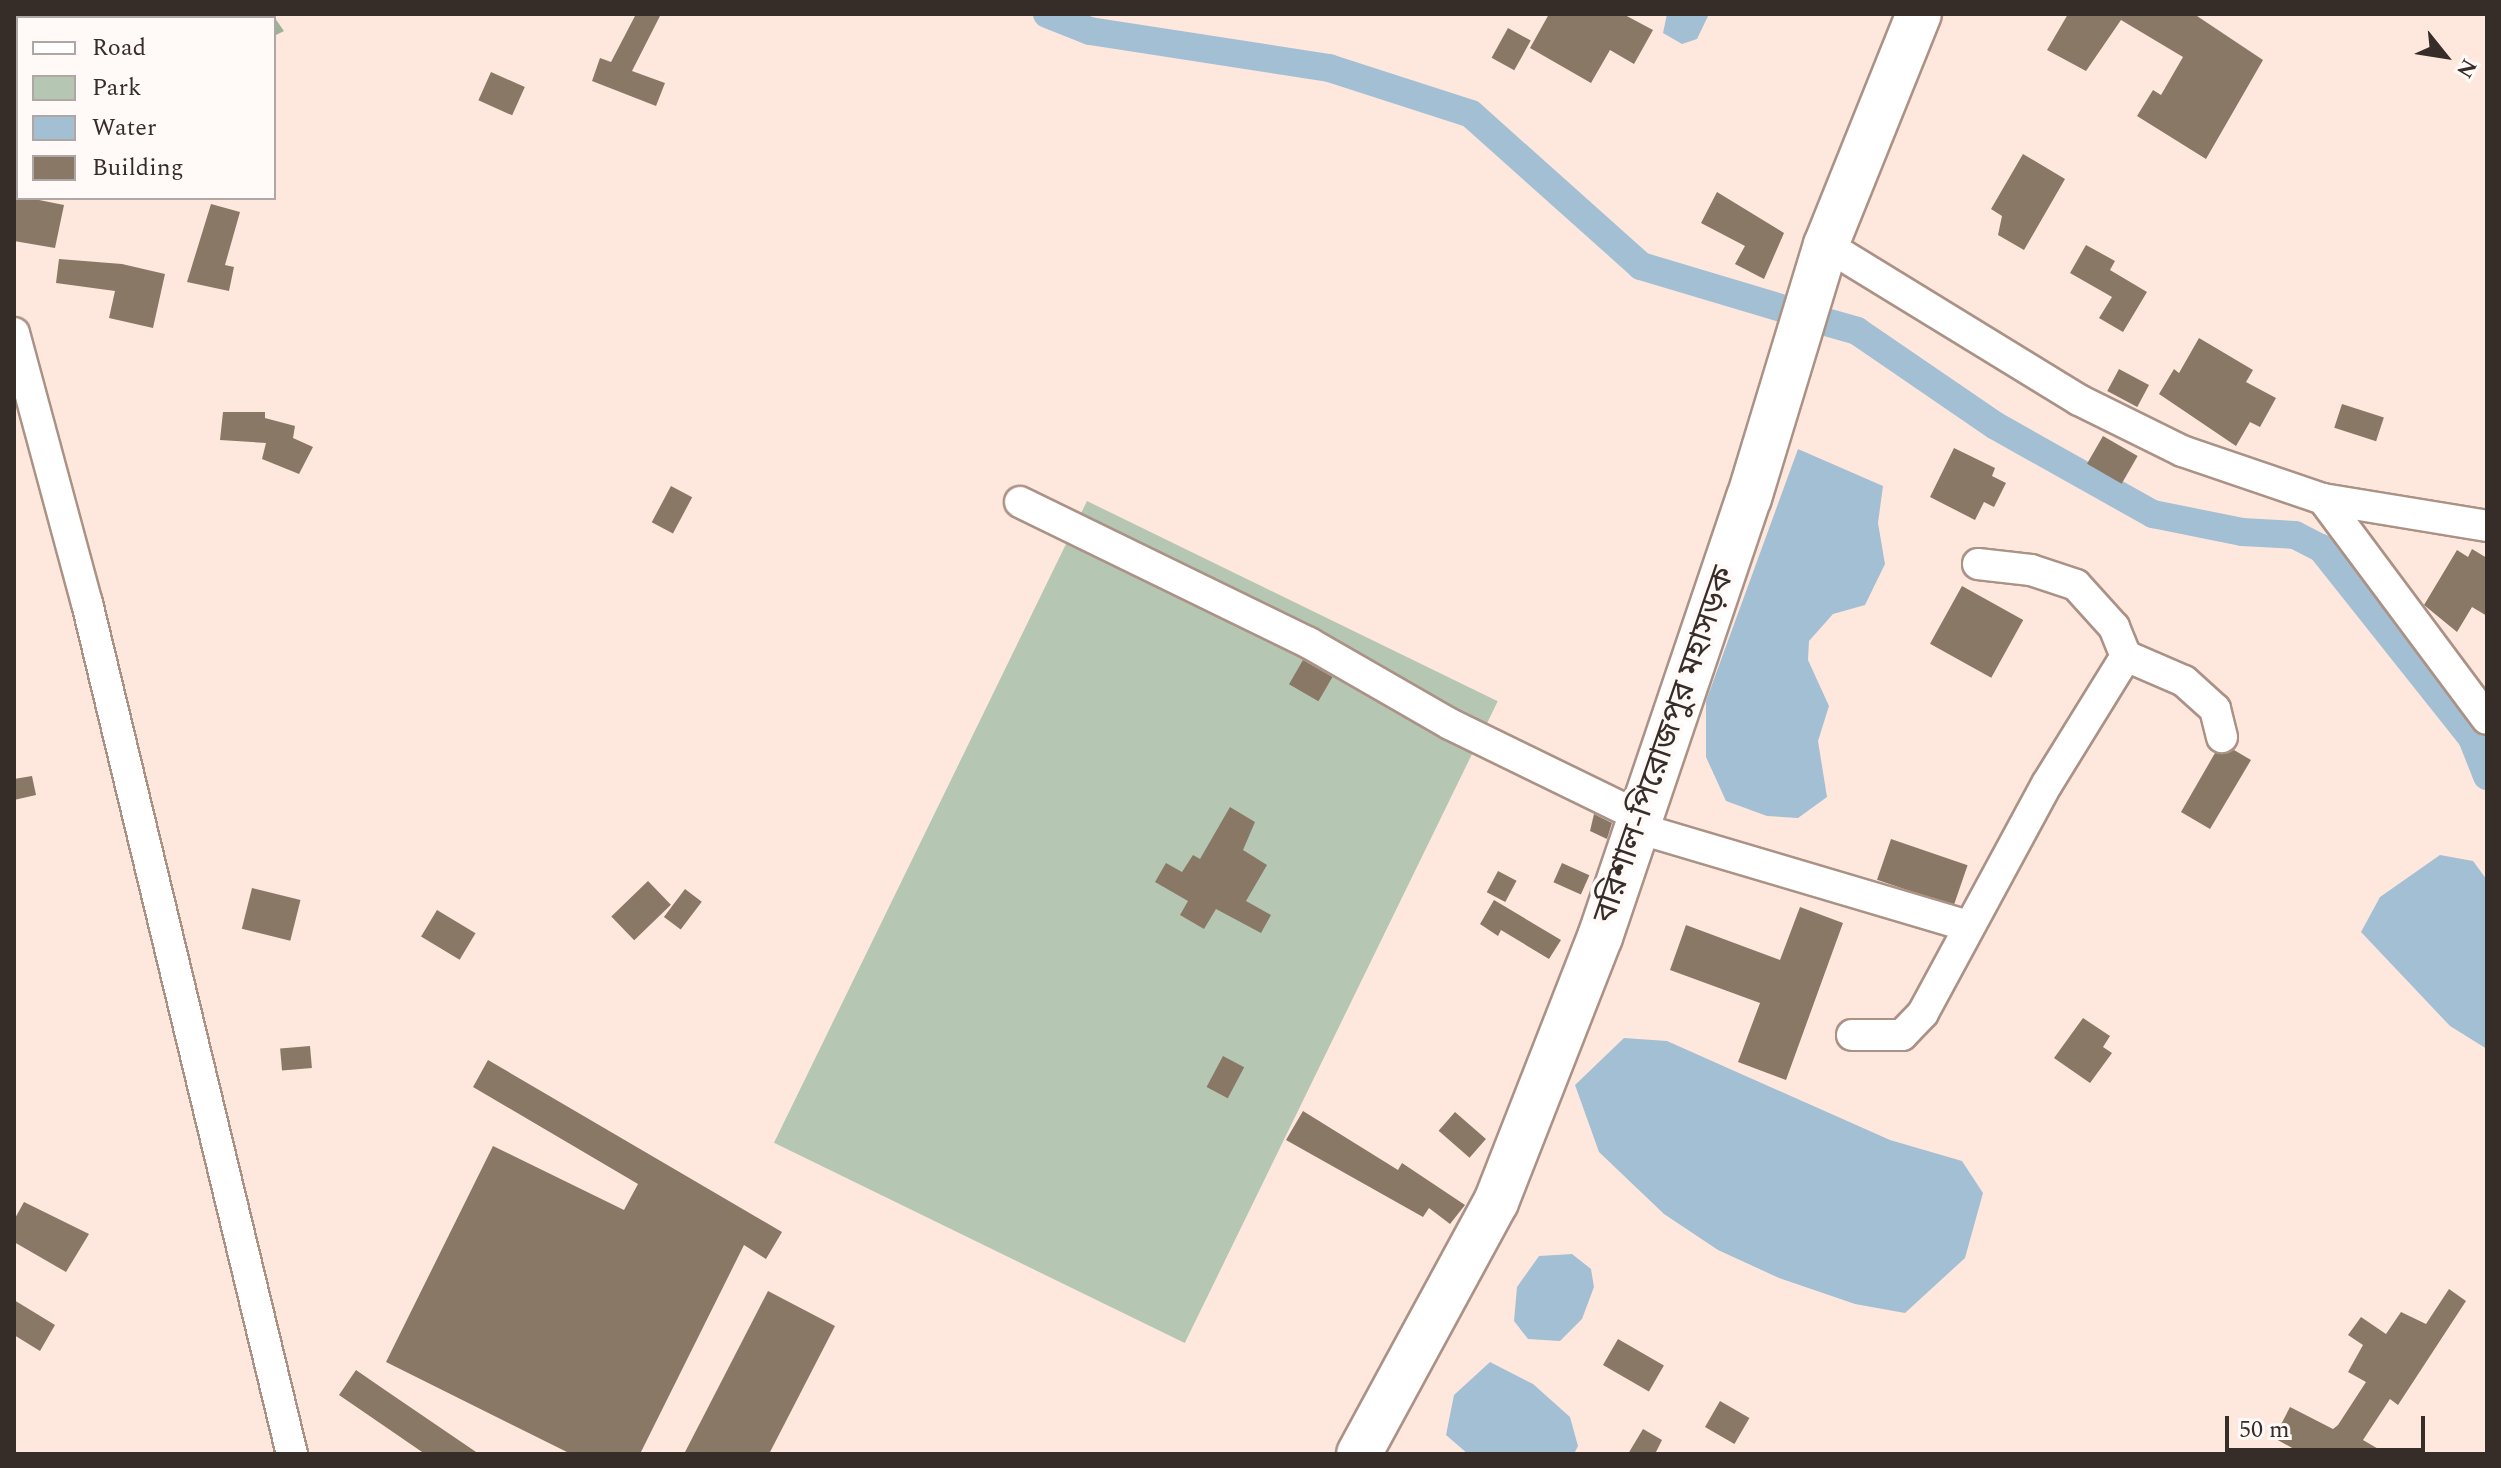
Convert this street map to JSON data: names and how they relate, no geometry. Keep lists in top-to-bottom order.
{
  "streets": {
    "highway": ["বরিশাল-পিরোজপুর মহাসড়ক"]
  },
  "legend": [
    "Road",
    "Park",
    "Water",
    "Building"
  ],
  "scale_bar": "50 m",
  "north": "bottom right"
}
